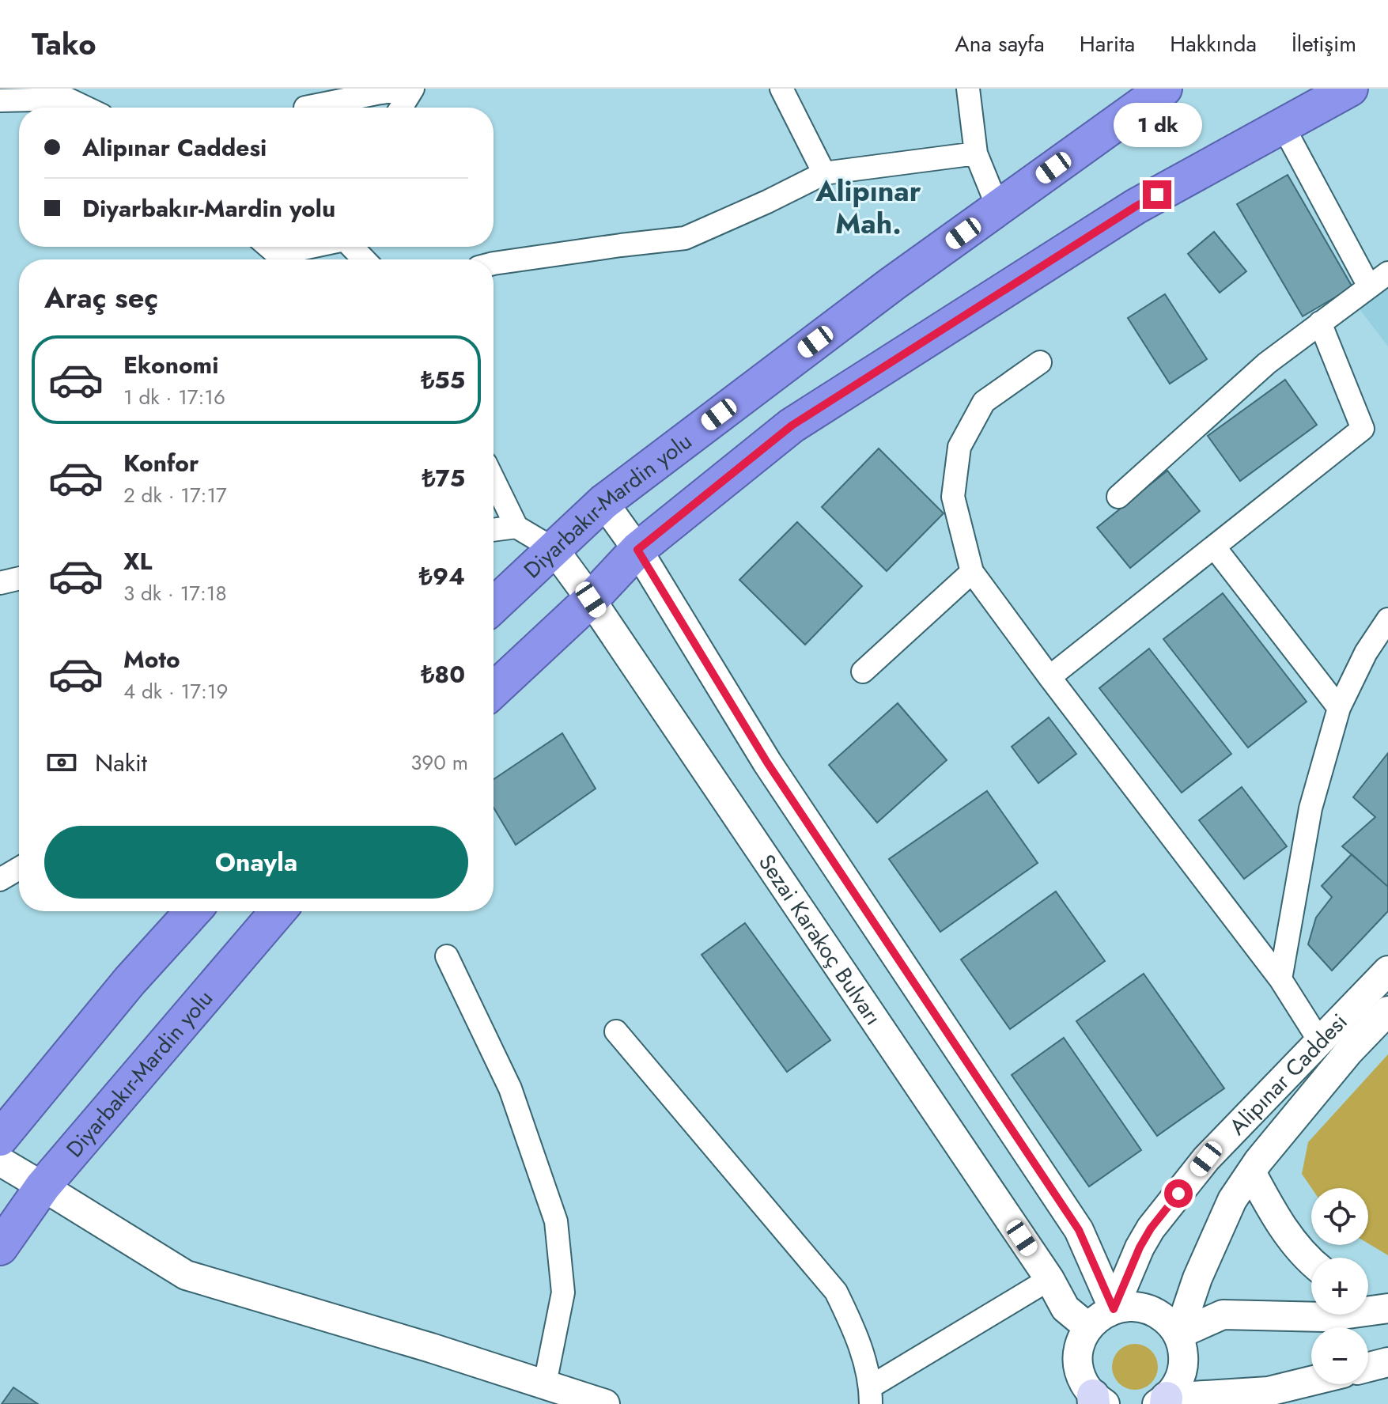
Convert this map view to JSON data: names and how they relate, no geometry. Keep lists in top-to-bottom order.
{
  "streets": {
    "highway": ["Diyarbakır-Mardin yolu"],
    "street": ["Sezai Karakoç Bulvarı", "Alipınar Caddesi"]
  },
  "crossings": [
    ["Diyarbakır-Mardin yolu", "Sezai Karakoç Bulvarı"]
  ],
  "districts": ["Alipınar Mah."],
  "page": {
    "header": "Tako",
    "nav": [
      "Ana sayfa",
      "Harita",
      "Hakkında",
      "İletişim"
    ],
    "bubble": "1 dk",
    "banner": ["Alipınar Caddesi", "Diyarbakır-Mardin yolu"],
    "heading": "Araç seç",
    "list": [
      {
        "name": "Ekonomi",
        "note": "1 dk · 17:16",
        "value": "₺55"
      },
      {
        "name": "Konfor",
        "note": "2 dk · 17:17",
        "value": "₺75"
      },
      {
        "name": "XL",
        "note": "3 dk · 17:18",
        "value": "₺94"
      },
      {
        "name": "Moto",
        "note": "4 dk · 17:19",
        "value": "₺80"
      }
    ],
    "pay": ["Nakit", "390 m"],
    "buttons": "Onayla",
    "map_buttons": ["+", "−"]
  }
}
